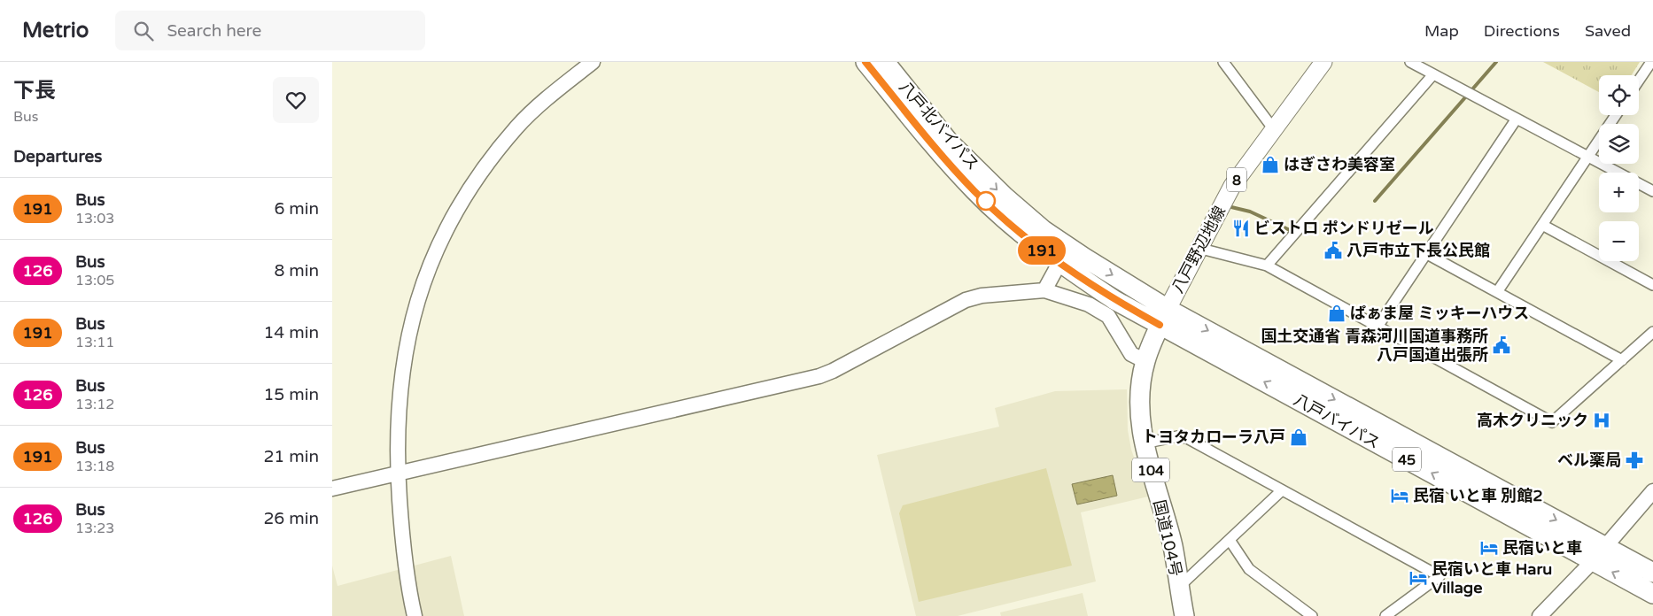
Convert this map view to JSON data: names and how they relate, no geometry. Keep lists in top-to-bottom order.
{
  "streets": {
    "highway": [
      "八戸北バイパス",
      "八戸バイパス",
      "45",
      "104",
      "国道104号"
    ],
    "main road": ["8", "八戸野辺地線"]
  },
  "crossings": [
    ["八戸北バイパス", "八戸野辺地線"],
    ["八戸北バイパス", "八戸バイパス"],
    ["八戸北バイパス", "国道104号"],
    ["八戸野辺地線", "八戸バイパス"],
    ["八戸野辺地線", "国道104号"],
    ["八戸バイパス", "国道104号"]
  ],
  "places": {
    "shop": ["はぎさわ美容室", "ぱぁま屋 ミッキーハウス", "トヨタカローラ八戸"],
    "restaurant": ["ビストロ ポンドリゼール"],
    "public building": ["八戸市立下長公民館", "国土交通省 青森河川国道事務所 八戸国道出張所"],
    "hospital": ["高木クリニック"],
    "pharmacy": ["ベル薬局"],
    "hotel": ["民宿 いと車 別館2", "民宿いと車", "民宿いと車 Haru Village"]
  },
  "lines": ["bus line 191"],
  "page": {
    "header": "Metrio",
    "search": "Search here",
    "nav": ["Map", "Directions", "Saved"],
    "heading": [
      ["下長", "Bus"],
      "Departures"
    ],
    "on_map": "191",
    "map_buttons": ["+", "−"],
    "list": [
      {
        "mark": "191",
        "name": "Bus",
        "note": "13:03",
        "value": "6 min"
      },
      {
        "mark": "126",
        "name": "Bus",
        "note": "13:05",
        "value": "8 min"
      },
      {
        "mark": "191",
        "name": "Bus",
        "note": "13:11",
        "value": "14 min"
      },
      {
        "mark": "126",
        "name": "Bus",
        "note": "13:12",
        "value": "15 min"
      },
      {
        "mark": "191",
        "name": "Bus",
        "note": "13:18",
        "value": "21 min"
      },
      {
        "mark": "126",
        "name": "Bus",
        "note": "13:23",
        "value": "26 min"
      }
    ]
  }
}
